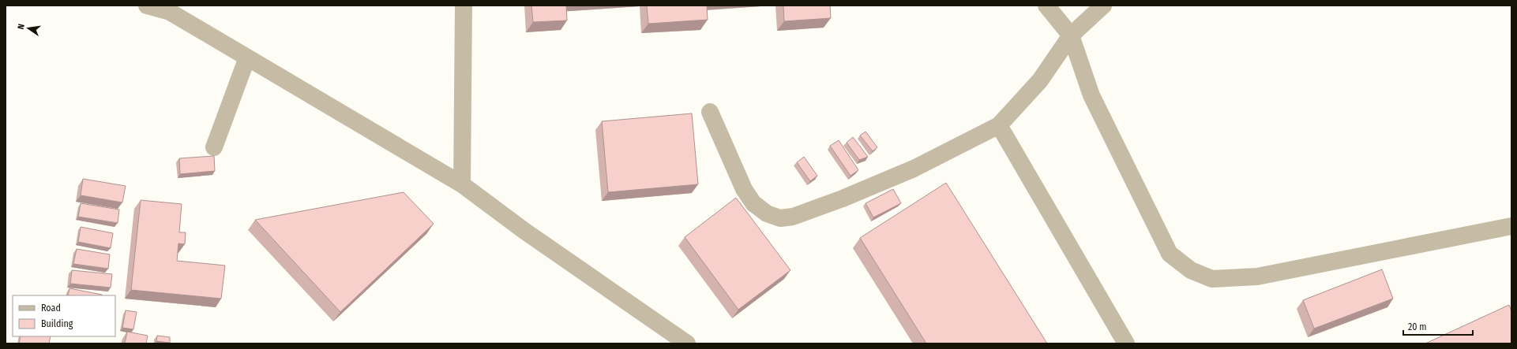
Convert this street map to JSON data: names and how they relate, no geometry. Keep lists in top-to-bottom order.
{
  "legend": ["Road", "Building"],
  "scale_bar": "20 m",
  "north": "left"
}
